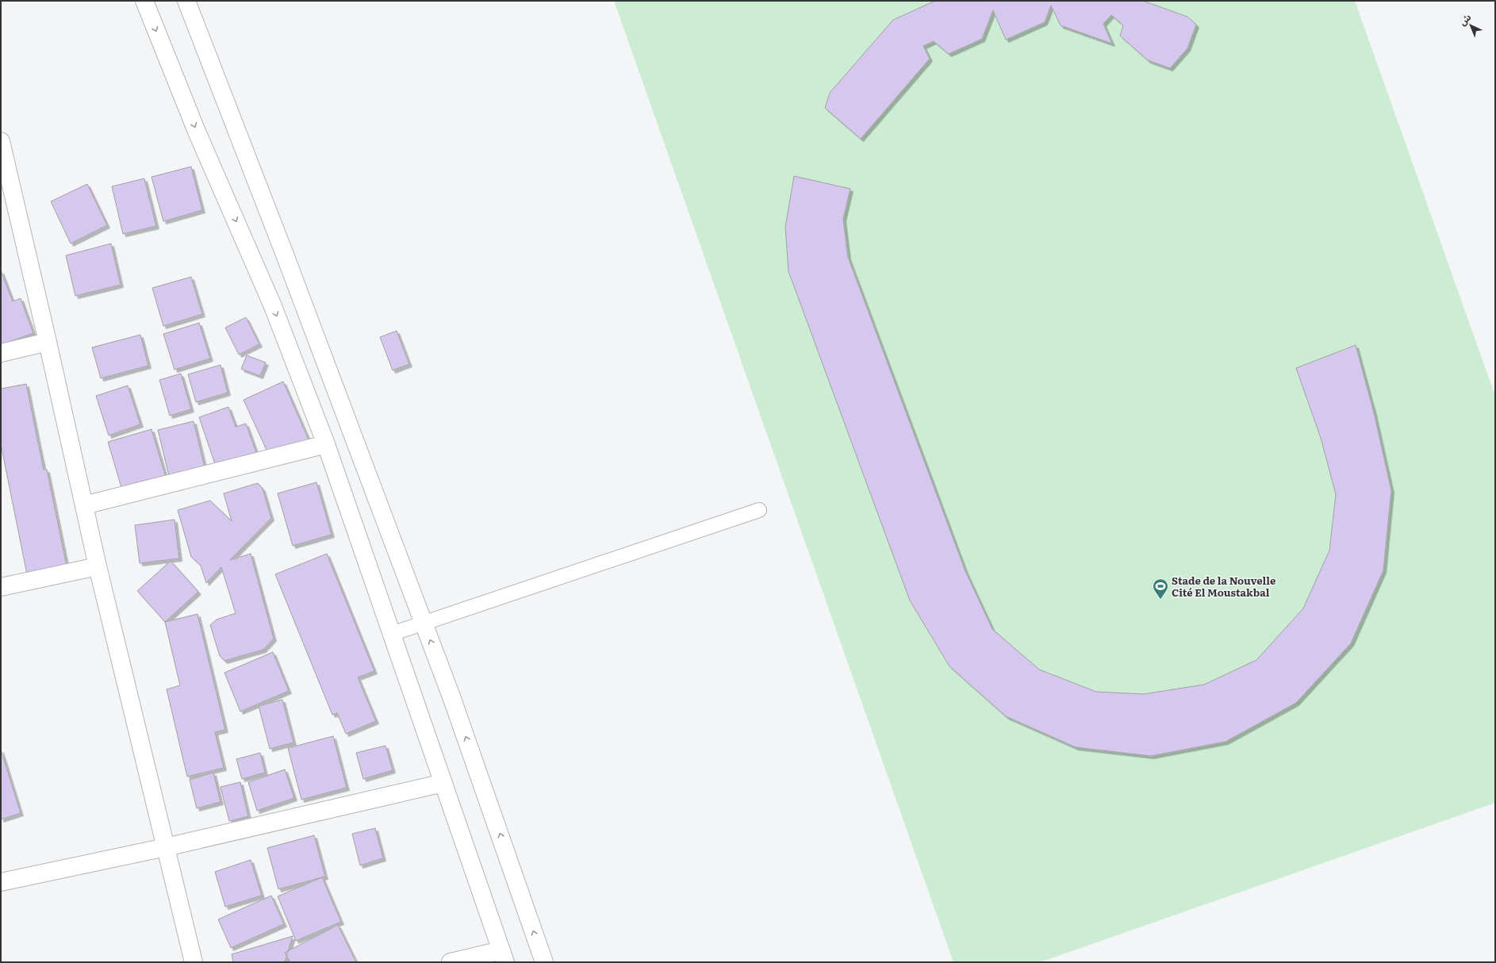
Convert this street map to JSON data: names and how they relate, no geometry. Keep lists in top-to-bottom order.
{
  "places": {
    "sports": ["Stade de la Nouvelle Cité El Moustakbal"]
  },
  "north": "top left"
}
